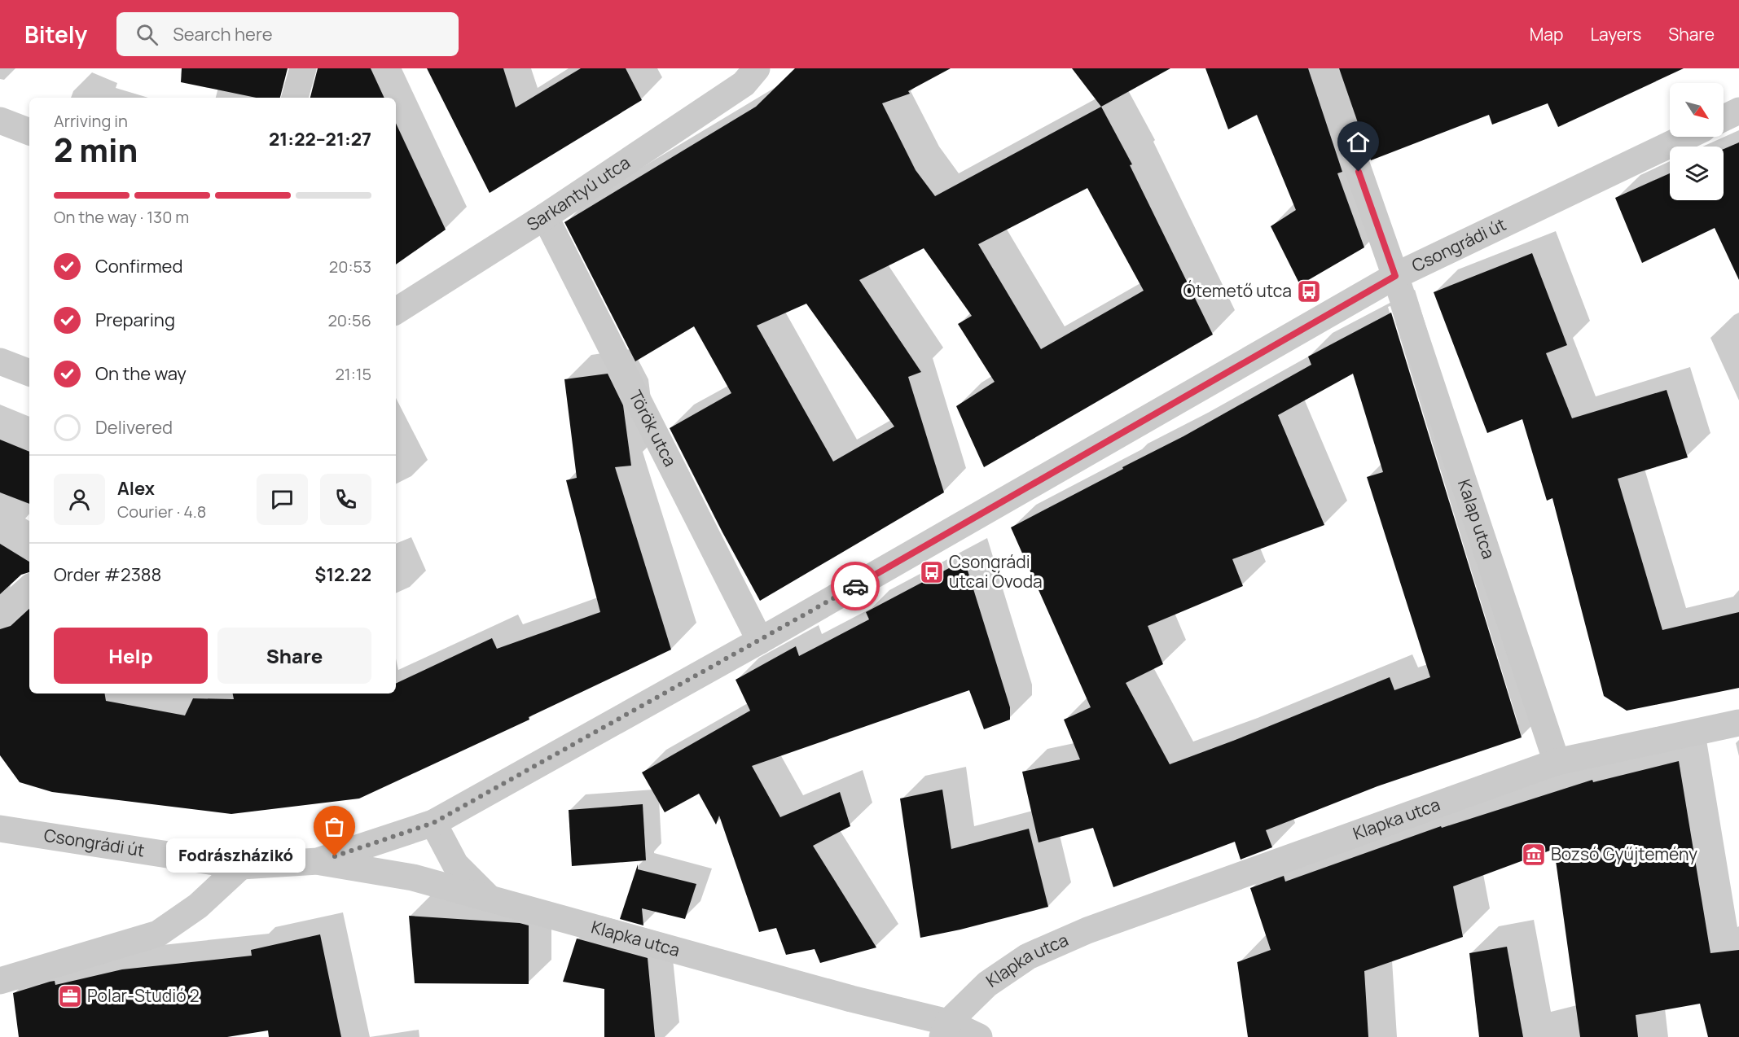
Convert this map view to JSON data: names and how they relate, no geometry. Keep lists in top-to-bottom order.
{
  "streets": {
    "street": [
      "Sarkantyú utca",
      "Csongrádi út",
      "Török utca",
      "Kalap utca",
      "Klapka utca"
    ]
  },
  "crossings": [
    ["Sarkantyú utca", "Török utca"],
    ["Csongrádi út", "Török utca"],
    ["Csongrádi út", "Kalap utca"],
    ["Csongrádi út", "Klapka utca"],
    ["Kalap utca", "Klapka utca"]
  ],
  "places": {
    "bus stop": ["Ótemető utca", "Csongrádi utcai Óvoda"],
    "museum": ["Bozsó Gyűjtemény"],
    "other": ["Fodrászházikó"],
    "office": ["Polar-Studió 2"]
  },
  "north": "bottom right",
  "page": {
    "header": "Bitely",
    "search": "Search here",
    "nav": ["Map", "Layers", "Share"],
    "heading": ["2 min", "Arriving in", "21:22–21:27"],
    "panel": [
      "Alex",
      "Courier · 4.8",
      "Order #2388",
      "$12.22"
    ],
    "bar": "On the way · 130 m",
    "list": [
      ["Confirmed", "20:53"],
      ["Preparing", "20:56"],
      ["On the way", "21:15"],
      "Delivered"
    ],
    "buttons": ["Help", "Share"],
    "bubble": "Fodrászházikó"
  }
}
